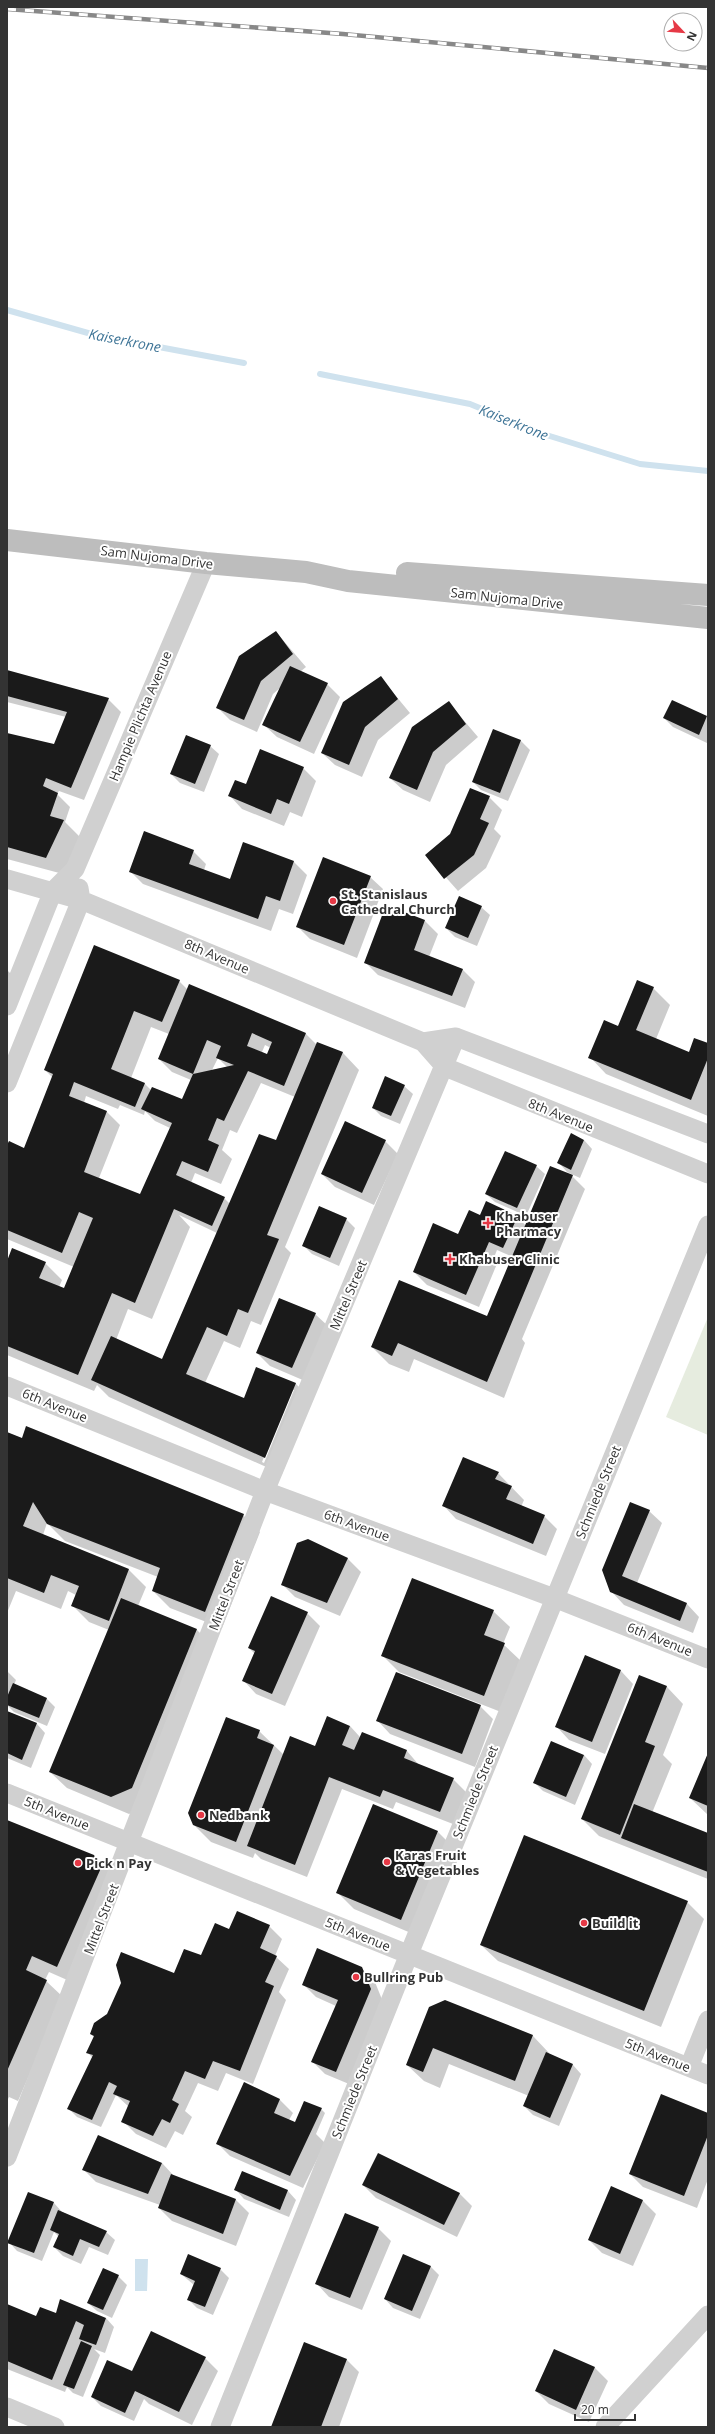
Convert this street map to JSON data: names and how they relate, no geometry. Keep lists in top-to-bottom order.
{
  "streets": {
    "main road": ["Sam Nujoma Drive"],
    "street": [
      "Hampie Plichta Avenue",
      "8th Avenue",
      "Mittel Street",
      "6th Avenue",
      "Schmiede Street",
      "5th Avenue"
    ]
  },
  "crossings": [
    ["Sam Nujoma Drive", "Hampie Plichta Avenue"],
    ["Hampie Plichta Avenue", "8th Avenue"],
    ["8th Avenue", "Mittel Street"],
    ["Mittel Street", "6th Avenue"],
    ["Mittel Street", "5th Avenue"],
    ["6th Avenue", "Schmiede Street"],
    ["Schmiede Street", "5th Avenue"]
  ],
  "water": ["Kaiserkrone"],
  "places": {
    "other": [
      "St. Stanislaus Cathedral Church",
      "Nedbank",
      "Karas Fruit & Vegetables",
      "Pick n Pay",
      "Build it",
      "Bullring Pub"
    ],
    "health": ["Khabuser Pharmacy", "Khabuser Clinic"]
  },
  "scale_bar": "20 m",
  "north": "bottom right"
}
